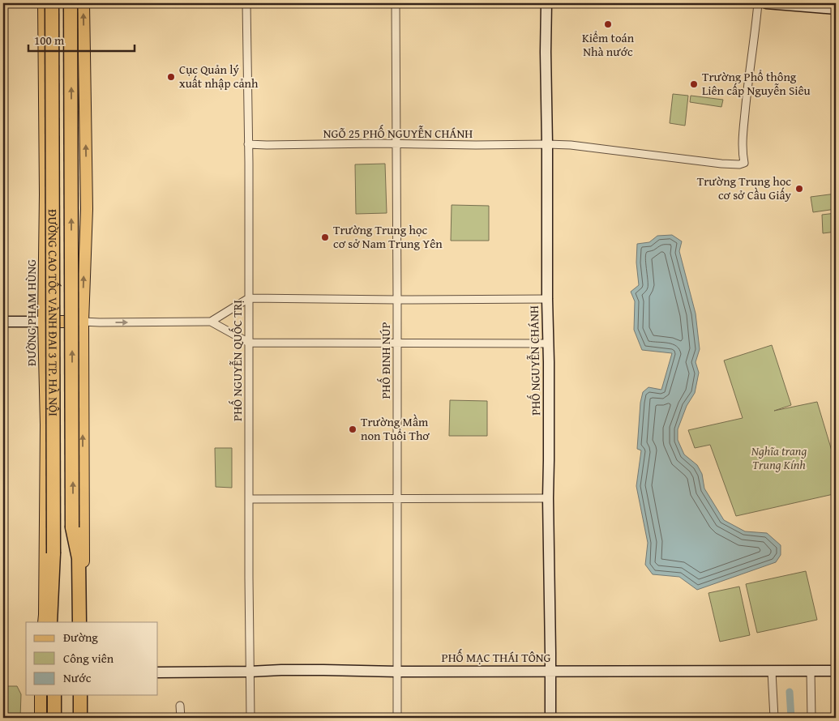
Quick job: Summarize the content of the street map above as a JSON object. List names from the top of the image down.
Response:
{
  "streets": {
    "highway": ["ĐƯỜNG CAO TỐC VÀNH ĐAI 3 TP. HÀ NỘI"],
    "main road": ["ĐƯỜNG PHẠM HÙNG"],
    "street": [
      "NGÕ 25 PHỐ NGUYỄN CHÁNH",
      "PHỐ NGUYỄN QUỐC TRỊ",
      "PHỐ ĐINH NÚP",
      "PHỐ NGUYỄN CHÁNH",
      "PHỐ MẠC THÁI TÔNG"
    ]
  },
  "crossings": [
    ["NGÕ 25 PHỐ NGUYỄN CHÁNH", "PHỐ NGUYỄN QUỐC TRỊ"],
    ["NGÕ 25 PHỐ NGUYỄN CHÁNH", "PHỐ ĐINH NÚP"],
    ["NGÕ 25 PHỐ NGUYỄN CHÁNH", "PHỐ NGUYỄN CHÁNH"],
    ["PHỐ NGUYỄN QUỐC TRỊ", "PHỐ MẠC THÁI TÔNG"],
    ["PHỐ ĐINH NÚP", "PHỐ MẠC THÁI TÔNG"],
    ["PHỐ NGUYỄN CHÁNH", "PHỐ MẠC THÁI TÔNG"]
  ],
  "parks": ["Nghĩa trang Trung Kính"],
  "places": [
    "Kiểm toán Nhà nước",
    "Cục Quản lý xuất nhập cảnh",
    "Trường Phổ thông Liên cấp Nguyễn Siêu",
    "Trường Trung học cơ sở Cầu Giấy",
    "Trường Trung học cơ sở Nam Trung Yên",
    "Trường Mầm non Tuổi Thơ"
  ],
  "legend": ["Đường", "Công viên", "Nước"],
  "scale_bar": "100 m"
}
